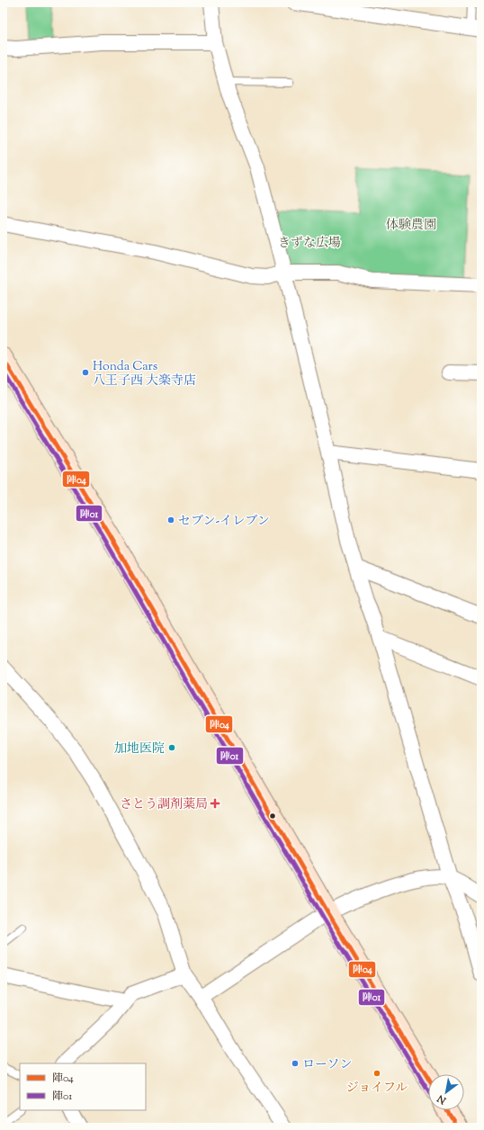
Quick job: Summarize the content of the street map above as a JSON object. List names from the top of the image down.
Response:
{
  "parks": ["体験農園", "きずな広場"],
  "places": {
    "other": [
      "Honda Cars 八王子西 大楽寺店",
      "セブン-イレブン",
      "加地医院",
      "ローソン",
      "ジョイフル"
    ],
    "health": ["さとう調剤薬局"]
  },
  "lines": ["transit line 陣04", "transit line 陣01"],
  "legend": ["陣04", "陣01"],
  "north": "bottom left"
}
